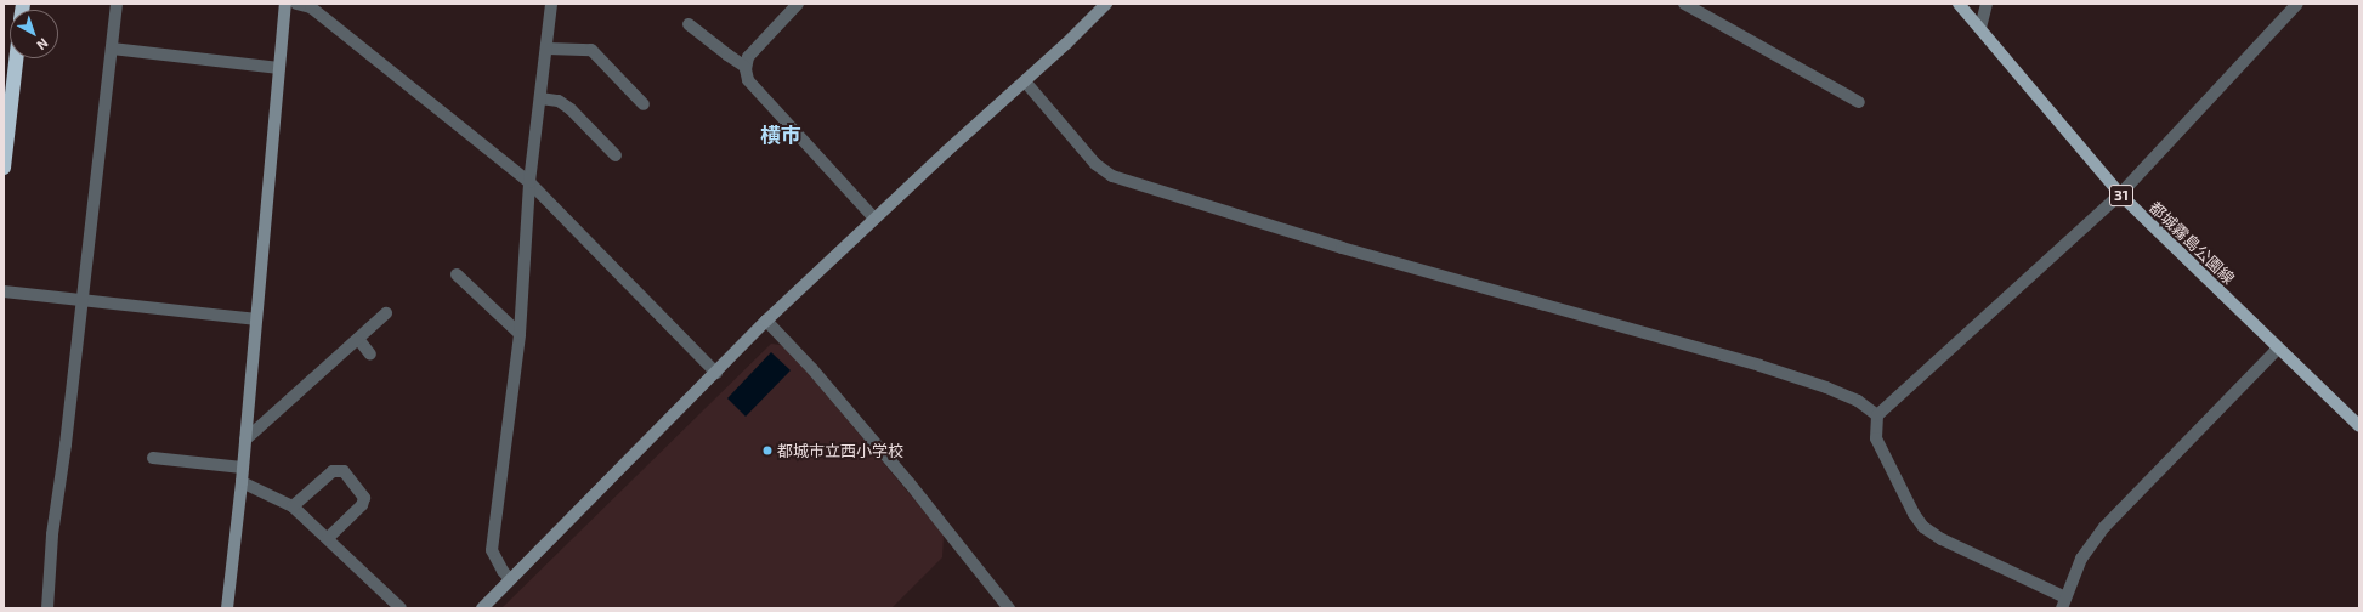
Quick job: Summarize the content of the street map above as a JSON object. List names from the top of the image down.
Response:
{
  "streets": {
    "main road": ["31", "都城霧島公園線"]
  },
  "districts": ["横市"],
  "places": ["都城市立西小学校"],
  "north": "bottom right"
}
